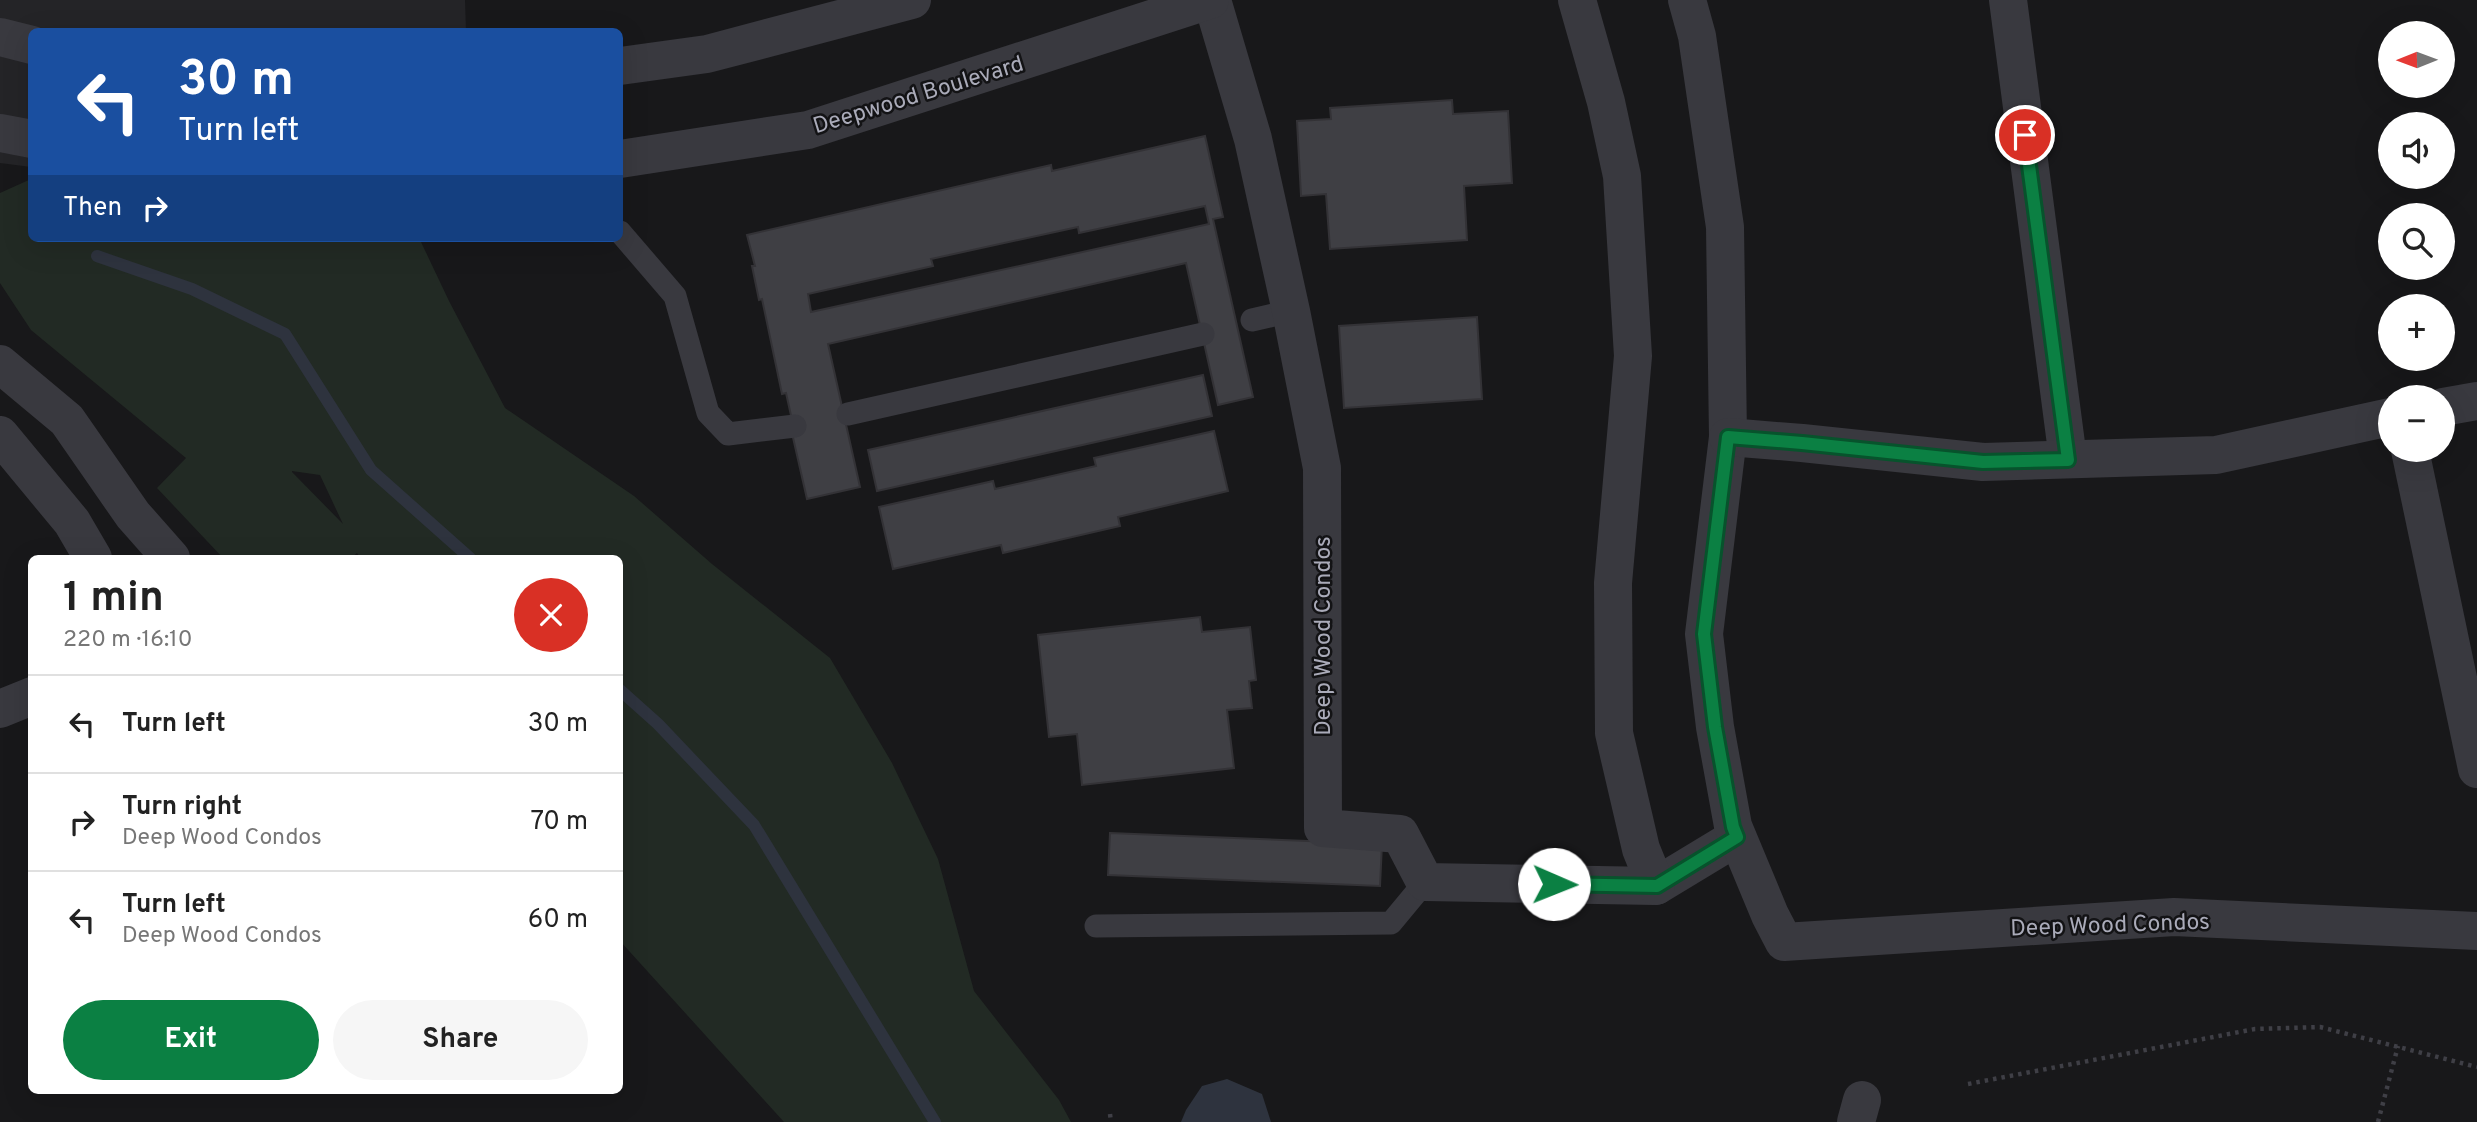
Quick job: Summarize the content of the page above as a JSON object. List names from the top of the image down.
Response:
{
  "streets": {
    "street": ["Deepwood Boulevard", "Deep Wood Condos"]
  },
  "crossings": [
    ["Deepwood Boulevard", "Deep Wood Condos"]
  ],
  "north": "left",
  "page": {
    "map_buttons": ["+", "−"],
    "turn": ["30 m", "Turn left"],
    "then": "Then",
    "heading": ["1 min", "220 m · 16:10"],
    "list": [
      {
        "name": "Turn left",
        "value": "30 m"
      },
      {
        "name": "Turn right",
        "note": "Deep Wood Condos",
        "value": "70 m"
      },
      {
        "name": "Turn left",
        "note": "Deep Wood Condos",
        "value": "60 m"
      }
    ],
    "buttons": ["Exit", "Share"]
  }
}
